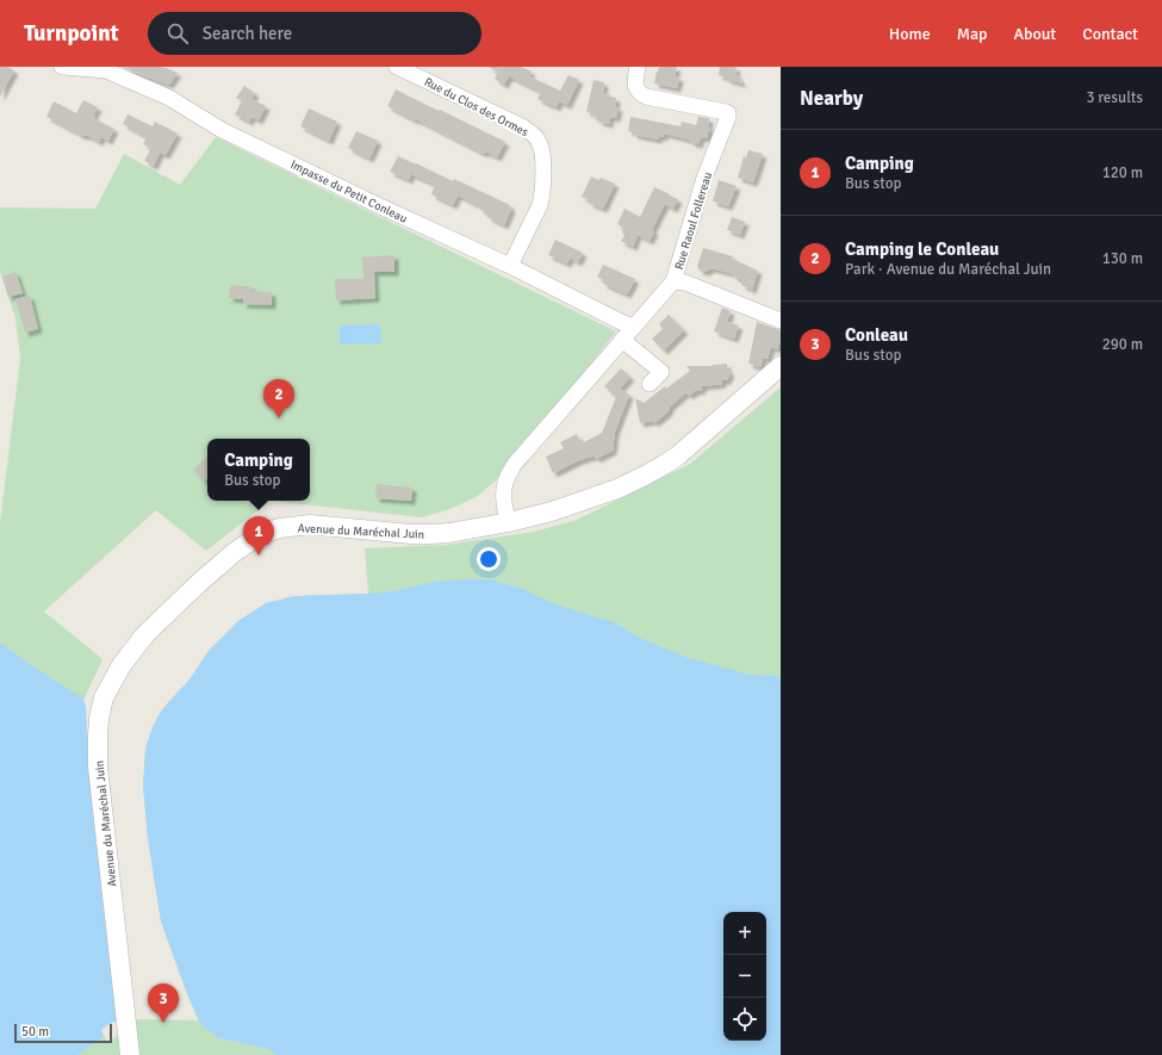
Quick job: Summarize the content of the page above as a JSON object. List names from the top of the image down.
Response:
{
  "streets": {
    "street": [
      "Rue du Clos des Ormes",
      "Impasse du Petit Conleau",
      "Rue Raoul Follereau",
      "Avenue du Maréchal Juin"
    ]
  },
  "crossings": [
    ["Rue du Clos des Ormes", "Impasse du Petit Conleau"],
    ["Impasse du Petit Conleau", "Rue Raoul Follereau"],
    ["Rue Raoul Follereau", "Avenue du Maréchal Juin"]
  ],
  "scale_bar": "50 m",
  "page": {
    "header": "Turnpoint",
    "search": "Search here",
    "nav": [
      "Home",
      "Map",
      "About",
      "Contact"
    ],
    "heading": ["Nearby", "3 results"],
    "list": [
      {
        "mark": "1",
        "name": "Camping",
        "note": "Bus stop",
        "value": "120 m"
      },
      {
        "mark": "2",
        "name": "Camping le Conleau",
        "note": "Park · Avenue du Maréchal Juin",
        "value": "130 m"
      },
      {
        "mark": "3",
        "name": "Conleau",
        "note": "Bus stop",
        "value": "290 m"
      }
    ],
    "pins": ["2", "1", "3"],
    "popup": ["Camping", "Bus stop"],
    "map_buttons": ["+", "−"],
    "scale": "50 m"
  }
}
